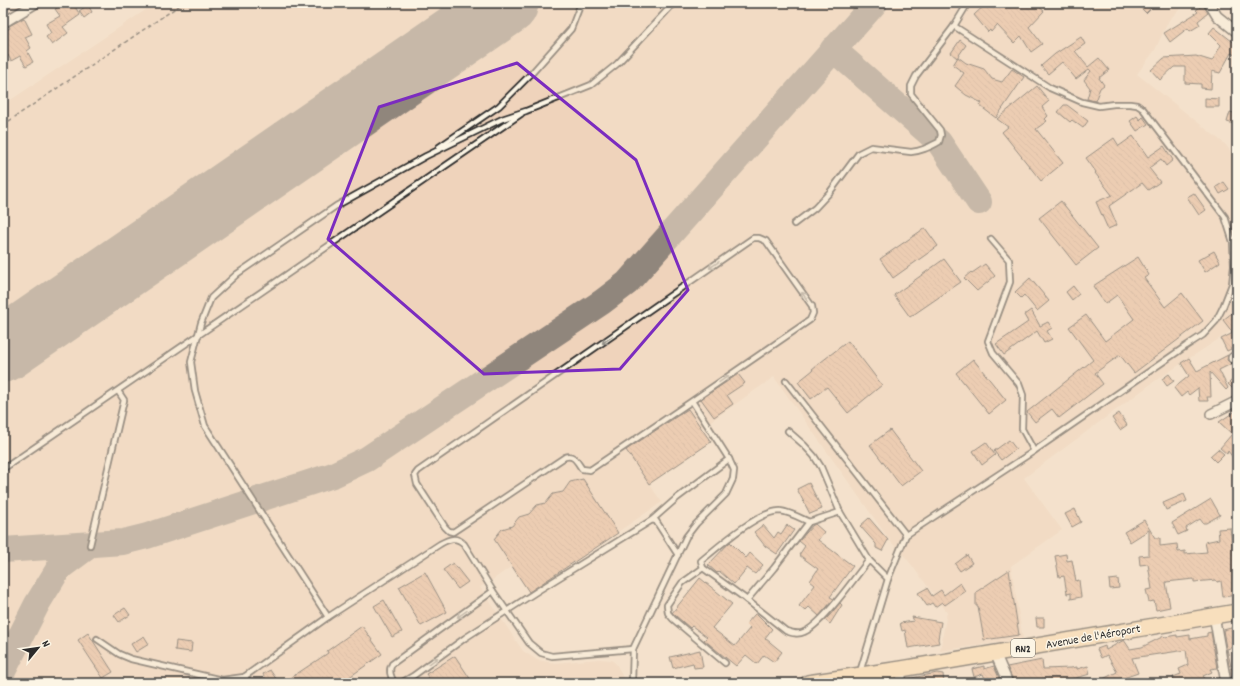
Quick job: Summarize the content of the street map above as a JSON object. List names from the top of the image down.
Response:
{
  "streets": {
    "highway": ["Avenue de l'Aéroport", "RN2"]
  },
  "north": "top right"
}
